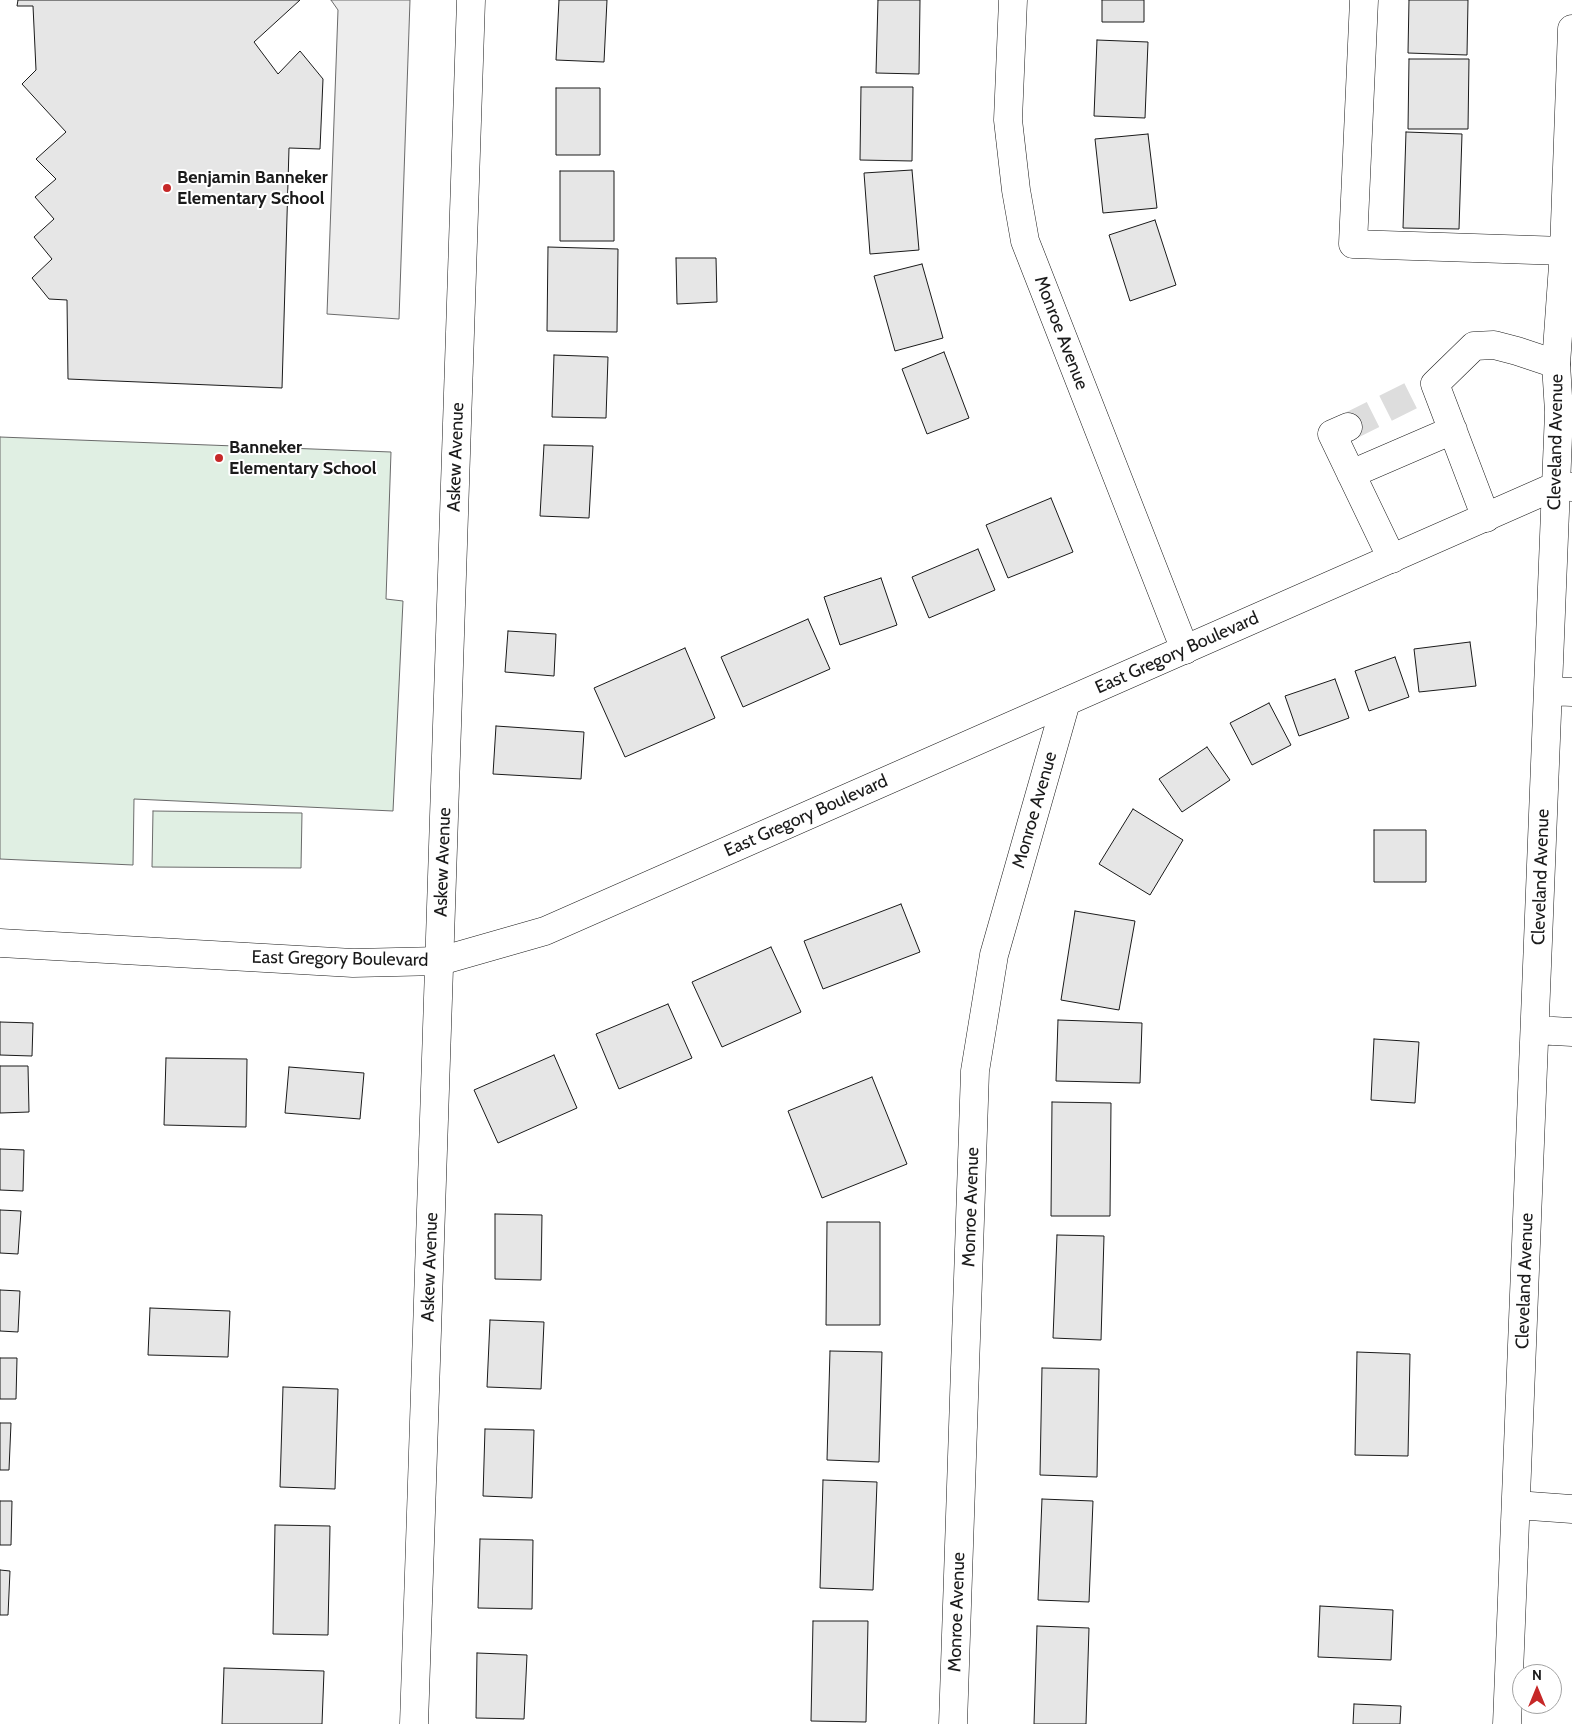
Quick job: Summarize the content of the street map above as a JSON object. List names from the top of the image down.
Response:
{
  "streets": {
    "street": [
      "Monroe Avenue",
      "Cleveland Avenue",
      "Askew Avenue",
      "East Gregory Boulevard"
    ]
  },
  "crossings": [
    ["Monroe Avenue", "East Gregory Boulevard"],
    ["Cleveland Avenue", "East Gregory Boulevard"],
    ["Askew Avenue", "East Gregory Boulevard"]
  ],
  "places": ["Benjamin Banneker Elementary School", "Banneker Elementary School"],
  "north": "top"
}
